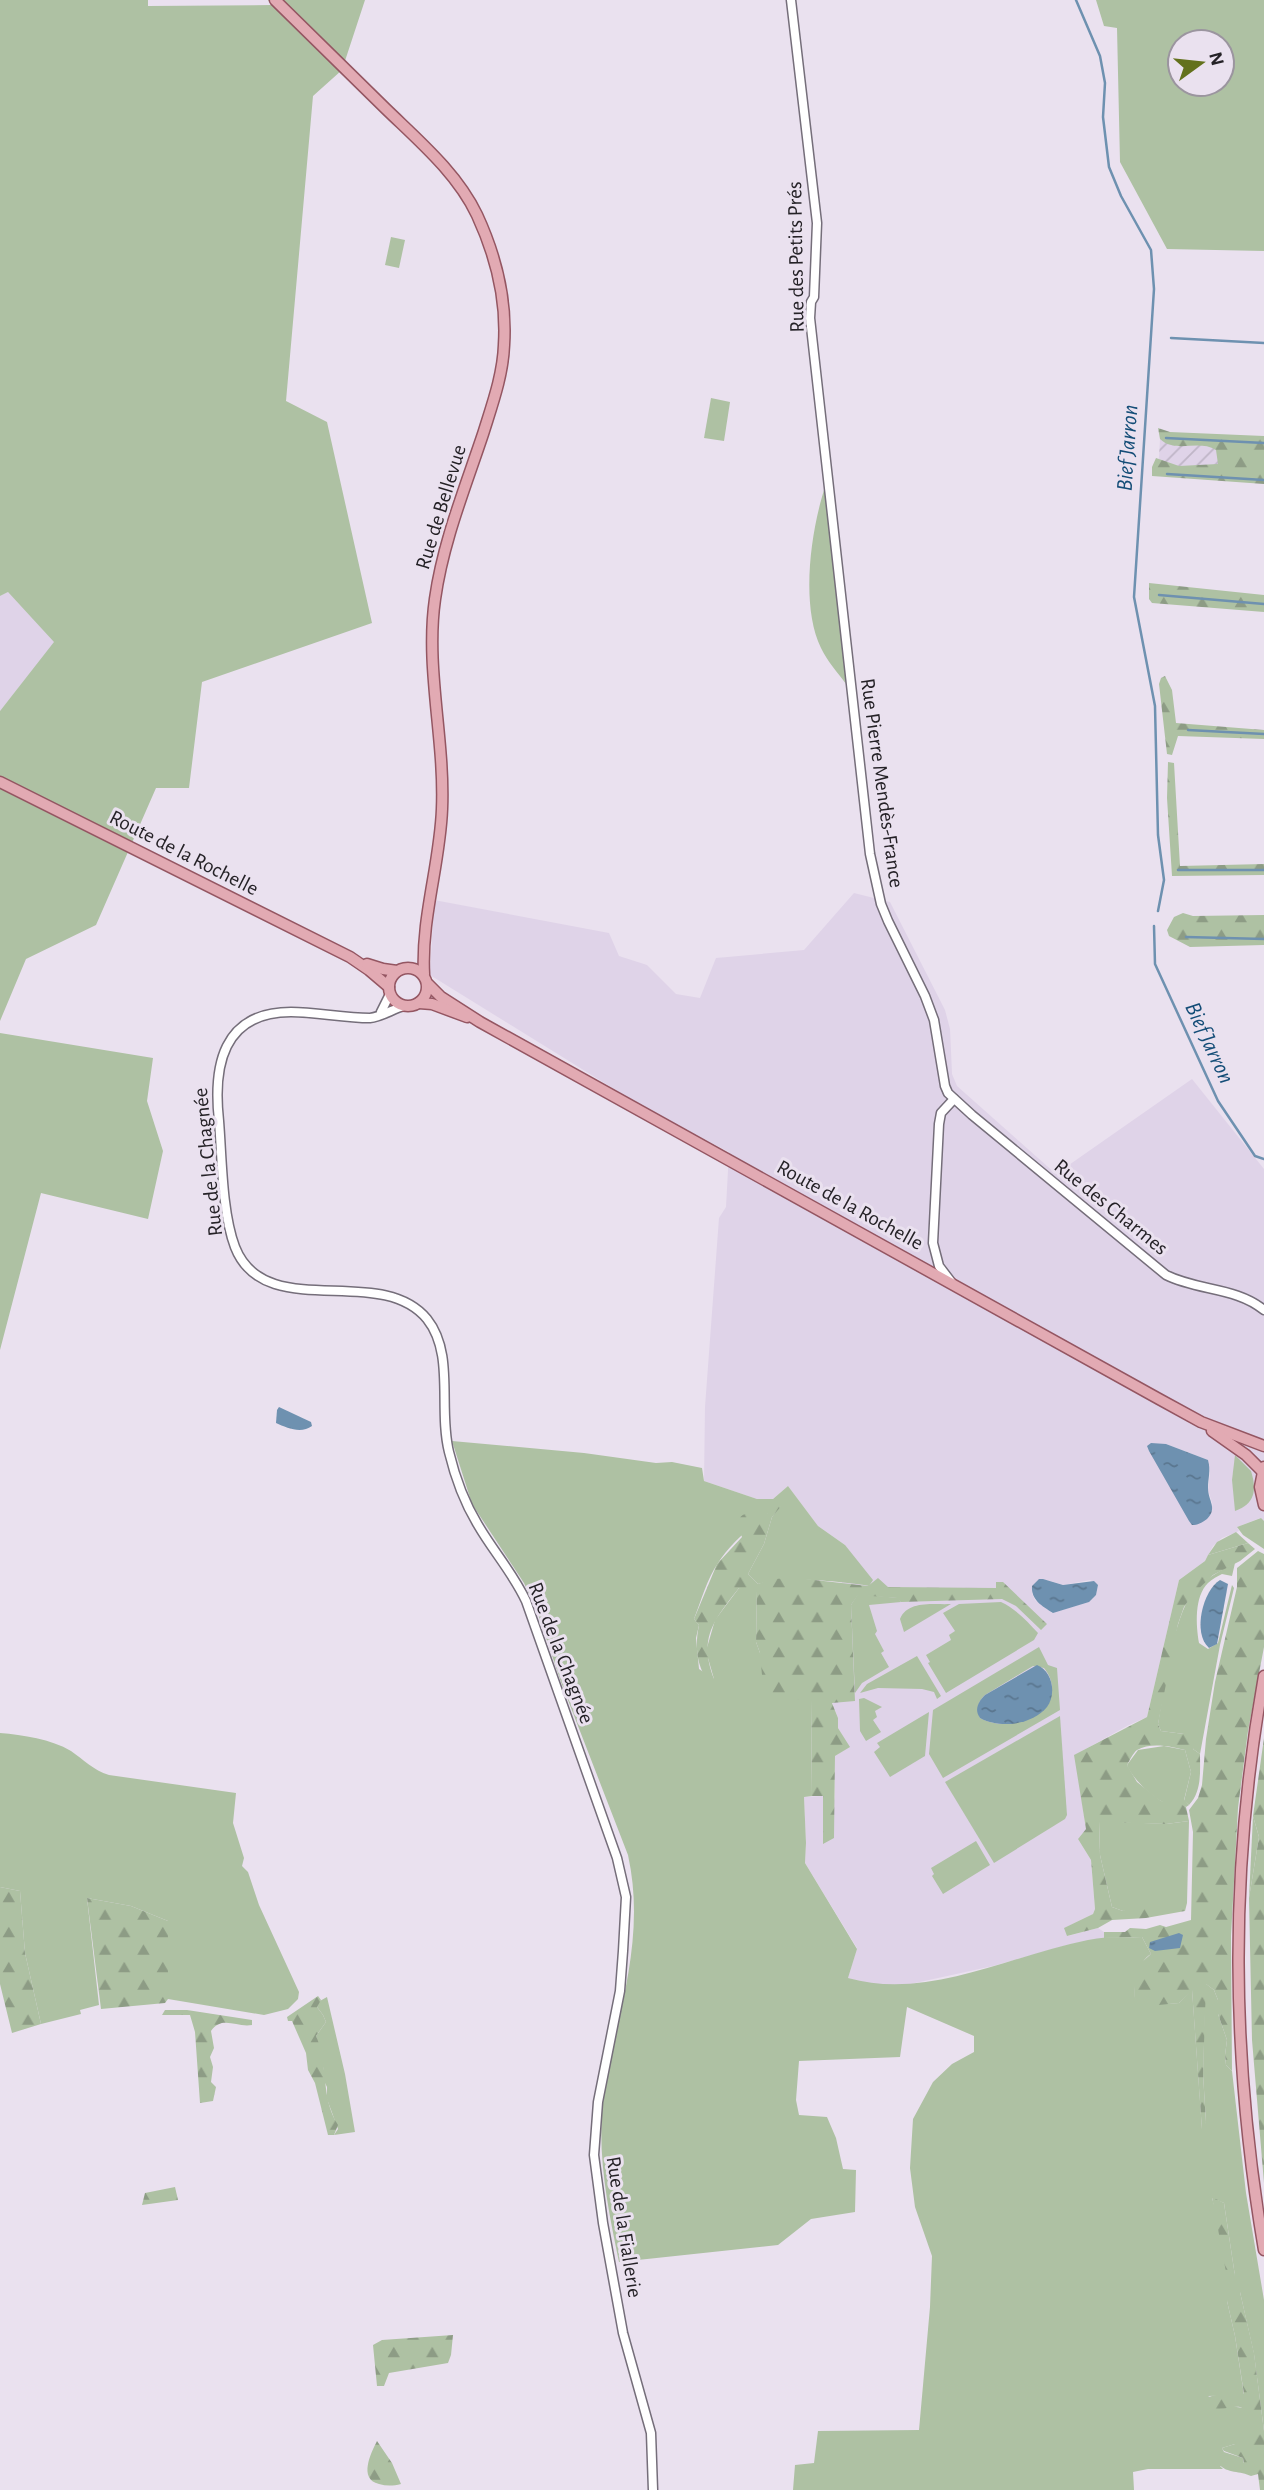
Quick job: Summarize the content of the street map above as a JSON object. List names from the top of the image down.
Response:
{
  "streets": {
    "main road": ["Rue de Bellevue", "Route de la Rochelle"],
    "street": [
      "Rue des Petits Prés",
      "Rue Pierre Mendès-France",
      "Rue de la Chagnée",
      "Rue des Charmes",
      "Rue de la Fiallerie"
    ]
  },
  "crossings": [
    ["Rue des Petits Prés", "Rue Pierre Mendès-France"],
    ["Rue de Bellevue", "Route de la Rochelle"],
    ["Rue de Bellevue", "Rue de la Chagnée"],
    ["Rue Pierre Mendès-France", "Rue des Charmes"],
    ["Route de la Rochelle", "Rue de la Chagnée"],
    ["Rue de la Chagnée", "Rue de la Fiallerie"]
  ],
  "water": ["Bief Jarron"],
  "north": "right"
}
